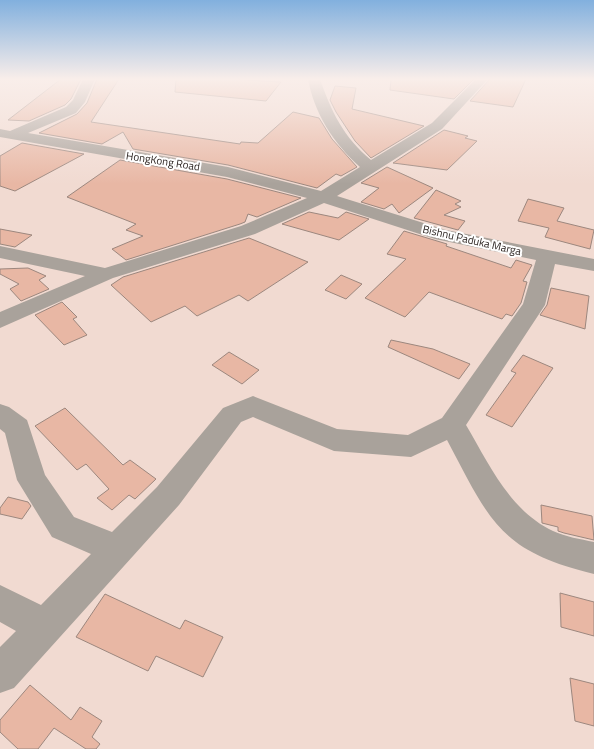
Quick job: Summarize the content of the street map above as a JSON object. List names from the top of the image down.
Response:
{
  "streets": {
    "street": ["HongKong Road", "Bishnu Paduka Marga"]
  },
  "crossings": [
    ["HongKong Road", "Bishnu Paduka Marga"]
  ]
}
